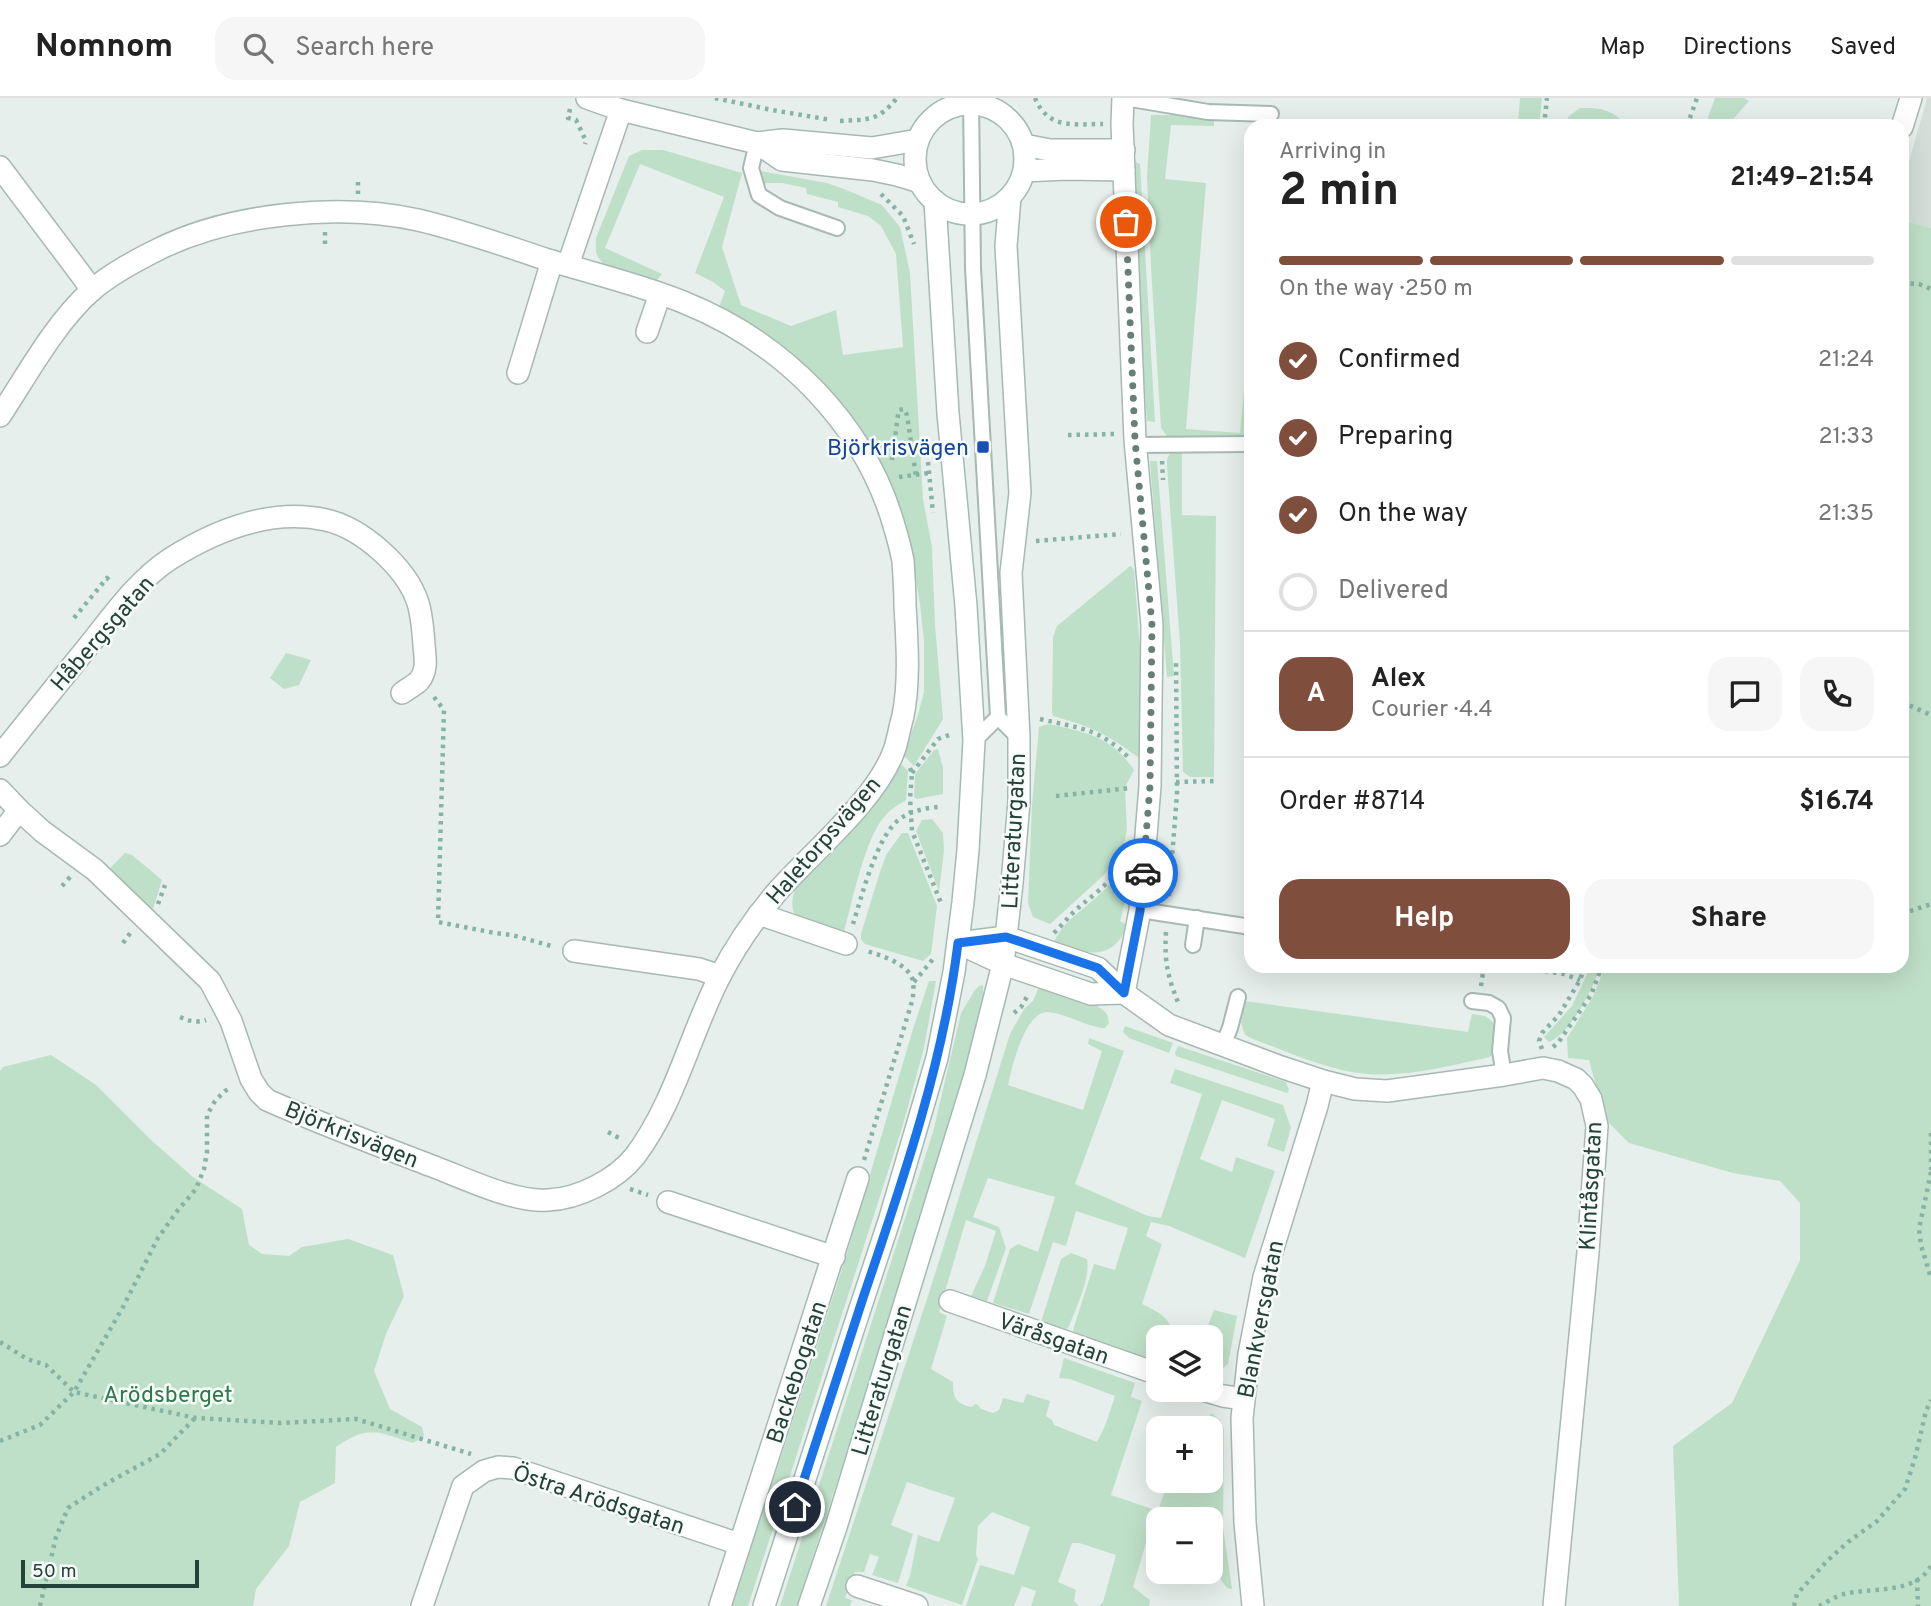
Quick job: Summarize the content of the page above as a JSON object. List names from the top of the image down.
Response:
{
  "streets": {
    "street": [
      "Håbergsgatan",
      "Litteraturgatan",
      "Haletorpsvägen",
      "Björkrisvägen",
      "Klintåsgatan",
      "Blankversgatan",
      "Väråsgatan",
      "Backebogatan",
      "Östra Arödsgatan"
    ]
  },
  "crossings": [
    ["Litteraturgatan", "Klintåsgatan"],
    ["Haletorpsvägen", "Björkrisvägen"],
    ["Klintåsgatan", "Blankversgatan"],
    ["Backebogatan", "Östra Arödsgatan"]
  ],
  "parks": ["Arödsberget"],
  "places": {
    "transit": ["Björkrisvägen"]
  },
  "scale_bar": "50 m",
  "page": {
    "header": "Nomnom",
    "search": "Search here",
    "nav": ["Map", "Directions", "Saved"],
    "heading": ["2 min", "Arriving in", "21:49–21:54"],
    "panel": [
      "Alex",
      "Courier · 4.4",
      "Order #8714",
      "$16.74"
    ],
    "bar": "On the way · 250 m",
    "list": [
      ["Confirmed", "21:24"],
      ["Preparing", "21:33"],
      ["On the way", "21:35"],
      "Delivered"
    ],
    "round": "A",
    "buttons": ["Help", "Share"],
    "map_buttons": ["+", "−"],
    "scale": "50 m"
  }
}
